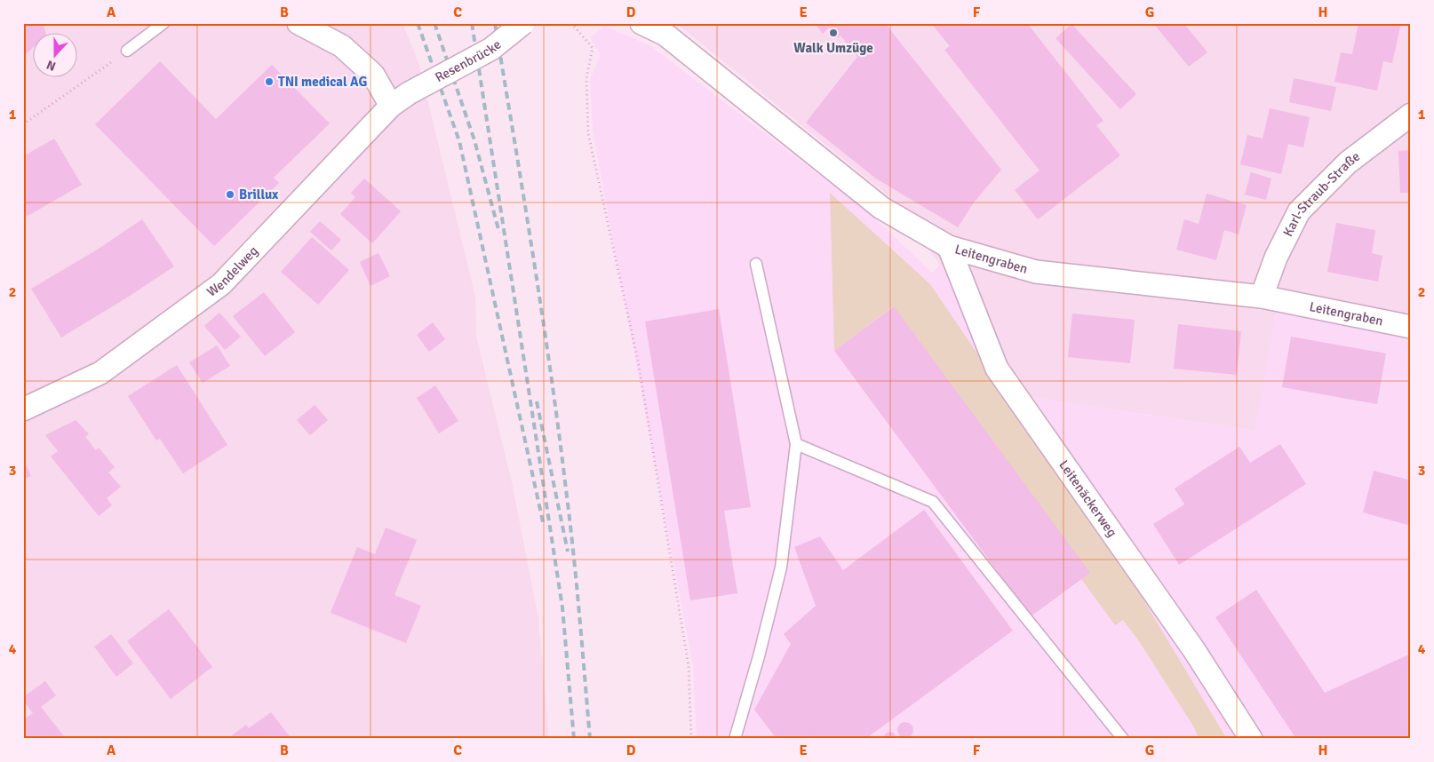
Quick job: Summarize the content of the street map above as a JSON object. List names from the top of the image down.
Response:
{
  "streets": {
    "street": [
      "Resenbrücke",
      "Karl-Straub-Straße",
      "Leitengraben",
      "Wendelweg",
      "Leitenäckerweg"
    ]
  },
  "crossings": [
    ["Resenbrücke", "Wendelweg"],
    ["Karl-Straub-Straße", "Leitengraben"],
    ["Leitengraben", "Leitenäckerweg"]
  ],
  "places": ["Walk Umzüge", "TNI medical AG", "Brillux"],
  "north": "bottom",
  "grid": {
    "columns": [
      "A",
      "B",
      "C",
      "D",
      "E",
      "F",
      "G",
      "H"
    ],
    "rows": [
      "1",
      "2",
      "3",
      "4"
    ]
  }
}
